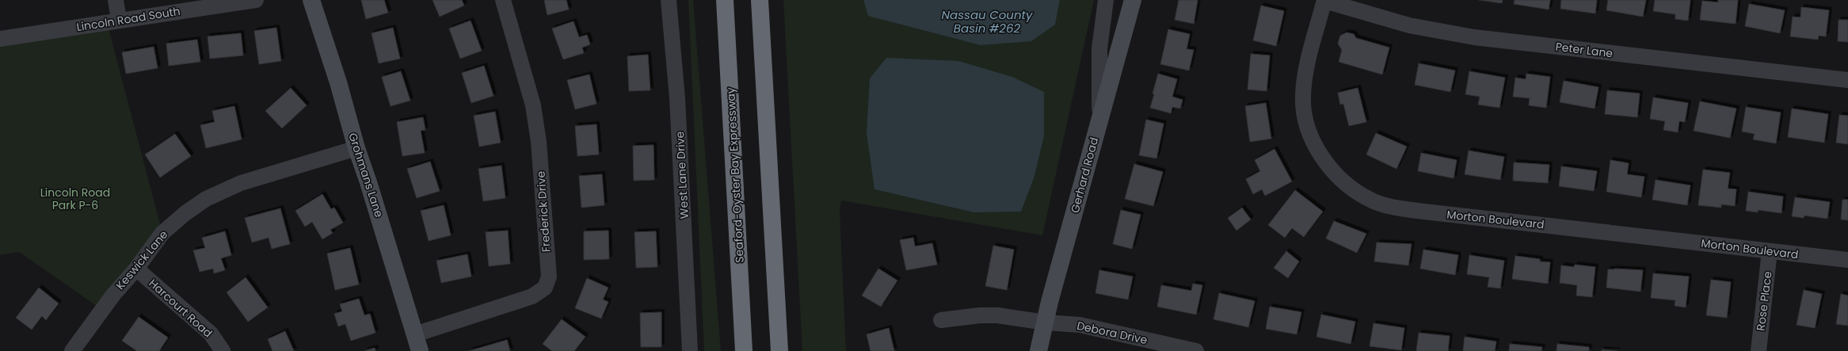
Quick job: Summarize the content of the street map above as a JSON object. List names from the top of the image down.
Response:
{
  "streets": {
    "highway": ["Seaford-Oyster Bay Expressway"],
    "street": [
      "Lincoln Road South",
      "Peter Lane",
      "Grohmans Lane",
      "West Lane Drive",
      "Gerhard Road",
      "Frederick Drive",
      "Morton Boulevard",
      "Keswick Lane",
      "Rose Place",
      "Harcourt Road",
      "Debora Drive"
    ]
  },
  "crossings": [
    ["Peter Lane", "Morton Boulevard"],
    ["Grohmans Lane", "Frederick Drive"],
    ["Grohmans Lane", "Keswick Lane"],
    ["Gerhard Road", "Debora Drive"],
    ["Morton Boulevard", "Rose Place"],
    ["Keswick Lane", "Harcourt Road"]
  ],
  "water": ["Nassau County Basin #262"],
  "parks": ["Lincoln Road Park P-6"]
}
